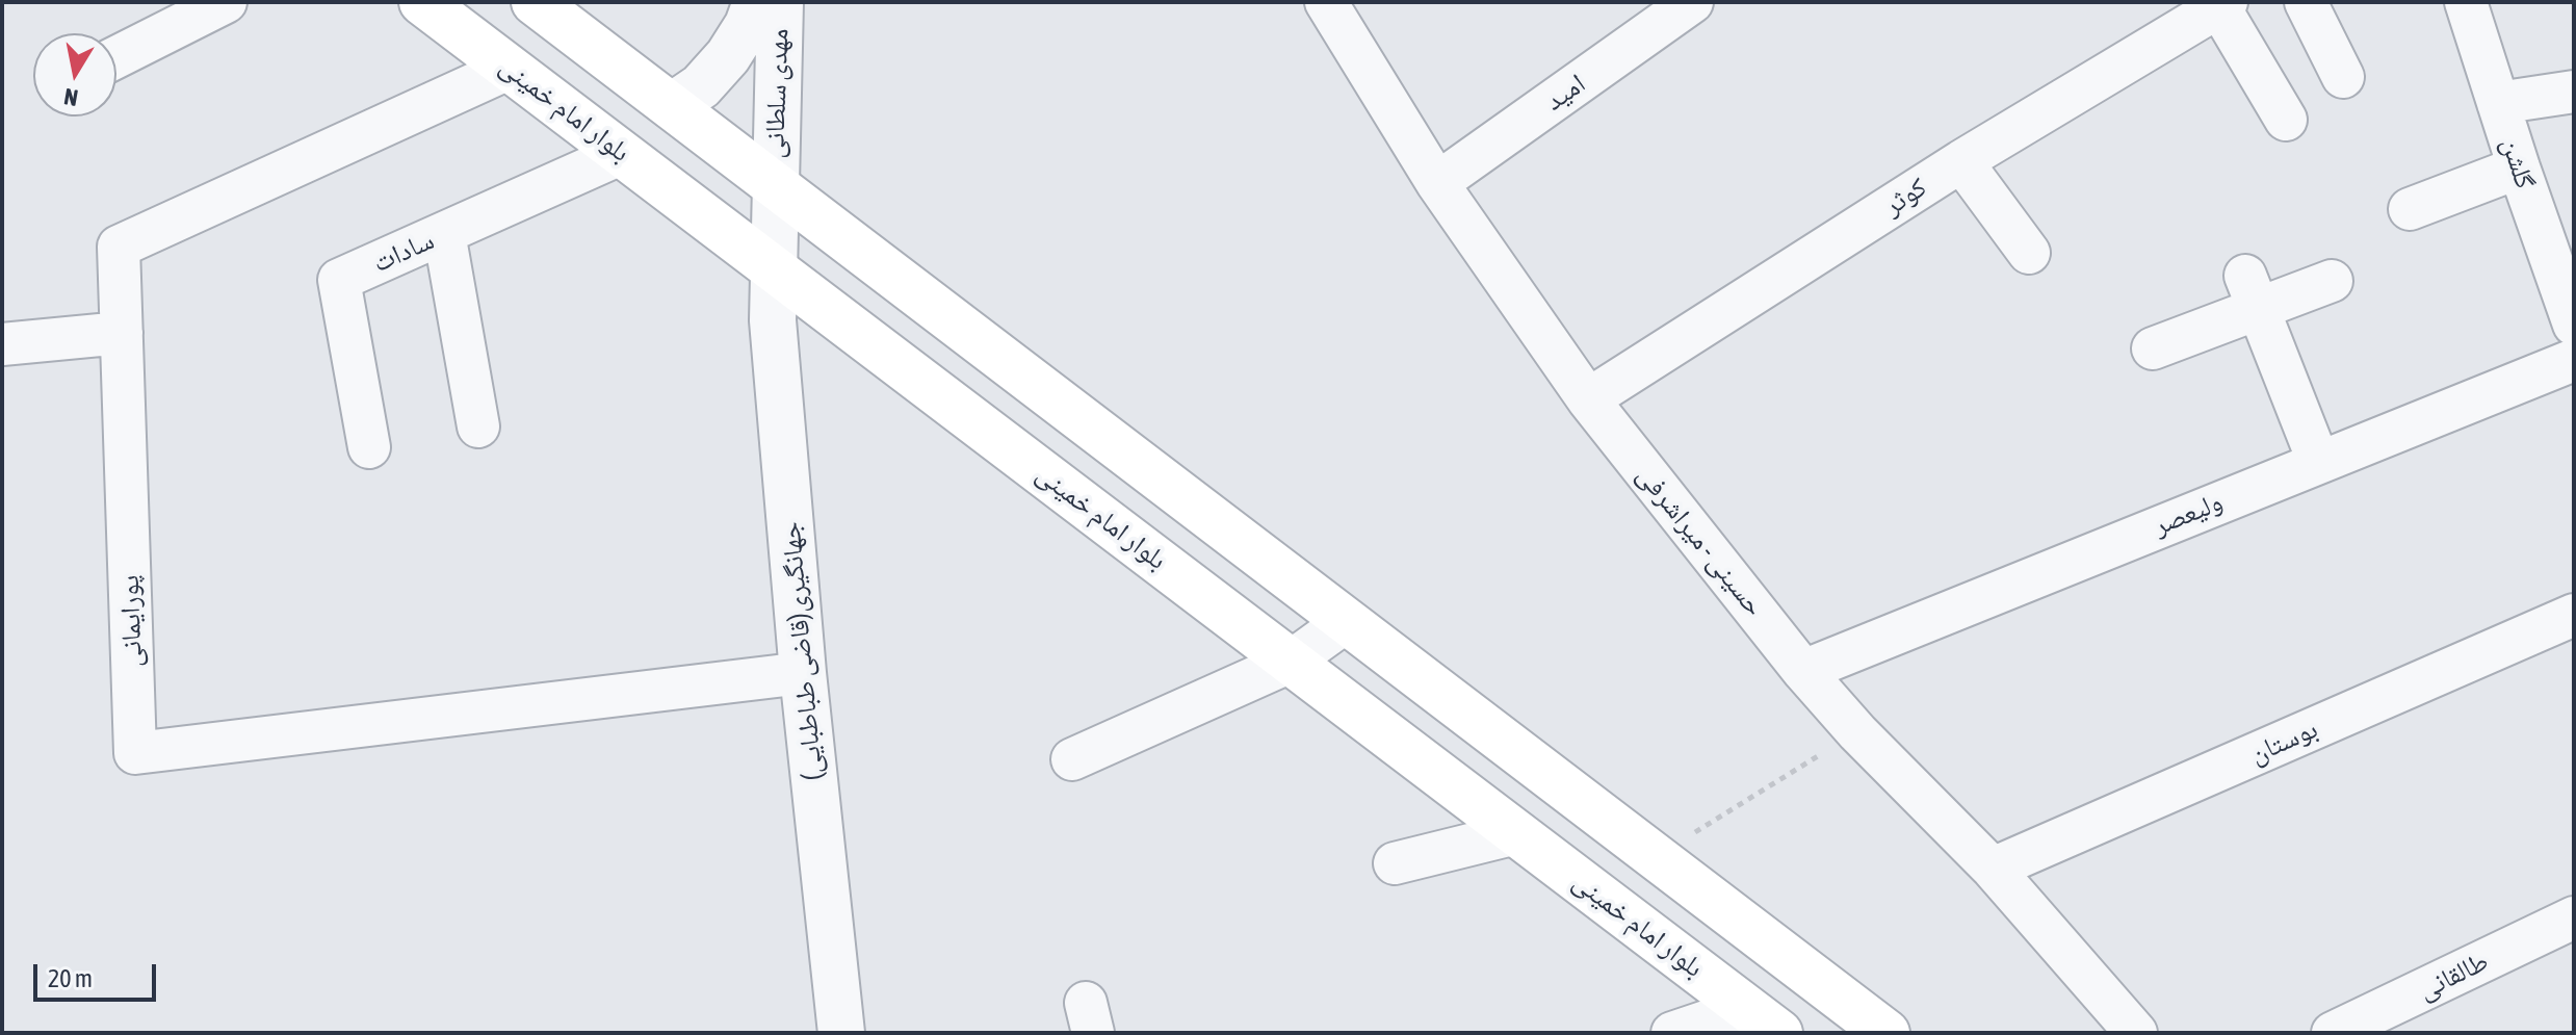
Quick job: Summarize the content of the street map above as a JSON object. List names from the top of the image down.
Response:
{
  "streets": {
    "main road": ["بلوار امام خمینی"],
    "street": [
      "امید",
      "مهدی سلطانی",
      "گلشن",
      "کوثر",
      "سادات",
      "ولیعصر",
      "حسینی - میراشرفی",
      "پورایمانی",
      "جهانگیری(قاضی طباطبایی)",
      "بوستان",
      "طالقانی"
    ]
  },
  "crossings": [
    ["امید", "حسینی - میراشرفی"],
    ["مهدی سلطانی", "بلوار امام خمینی"],
    ["مهدی سلطانی", "جهانگیری(قاضی طباطبایی)"],
    ["بلوار امام خمینی", "سادات"],
    ["بلوار امام خمینی", "پورایمانی"],
    ["بلوار امام خمینی", "جهانگیری(قاضی طباطبایی)"],
    ["کوثر", "حسینی - میراشرفی"],
    ["ولیعصر", "حسینی - میراشرفی"],
    ["حسینی - میراشرفی", "بوستان"],
    ["پورایمانی", "جهانگیری(قاضی طباطبایی)"]
  ],
  "scale_bar": "20 m",
  "north": "bottom"
}
